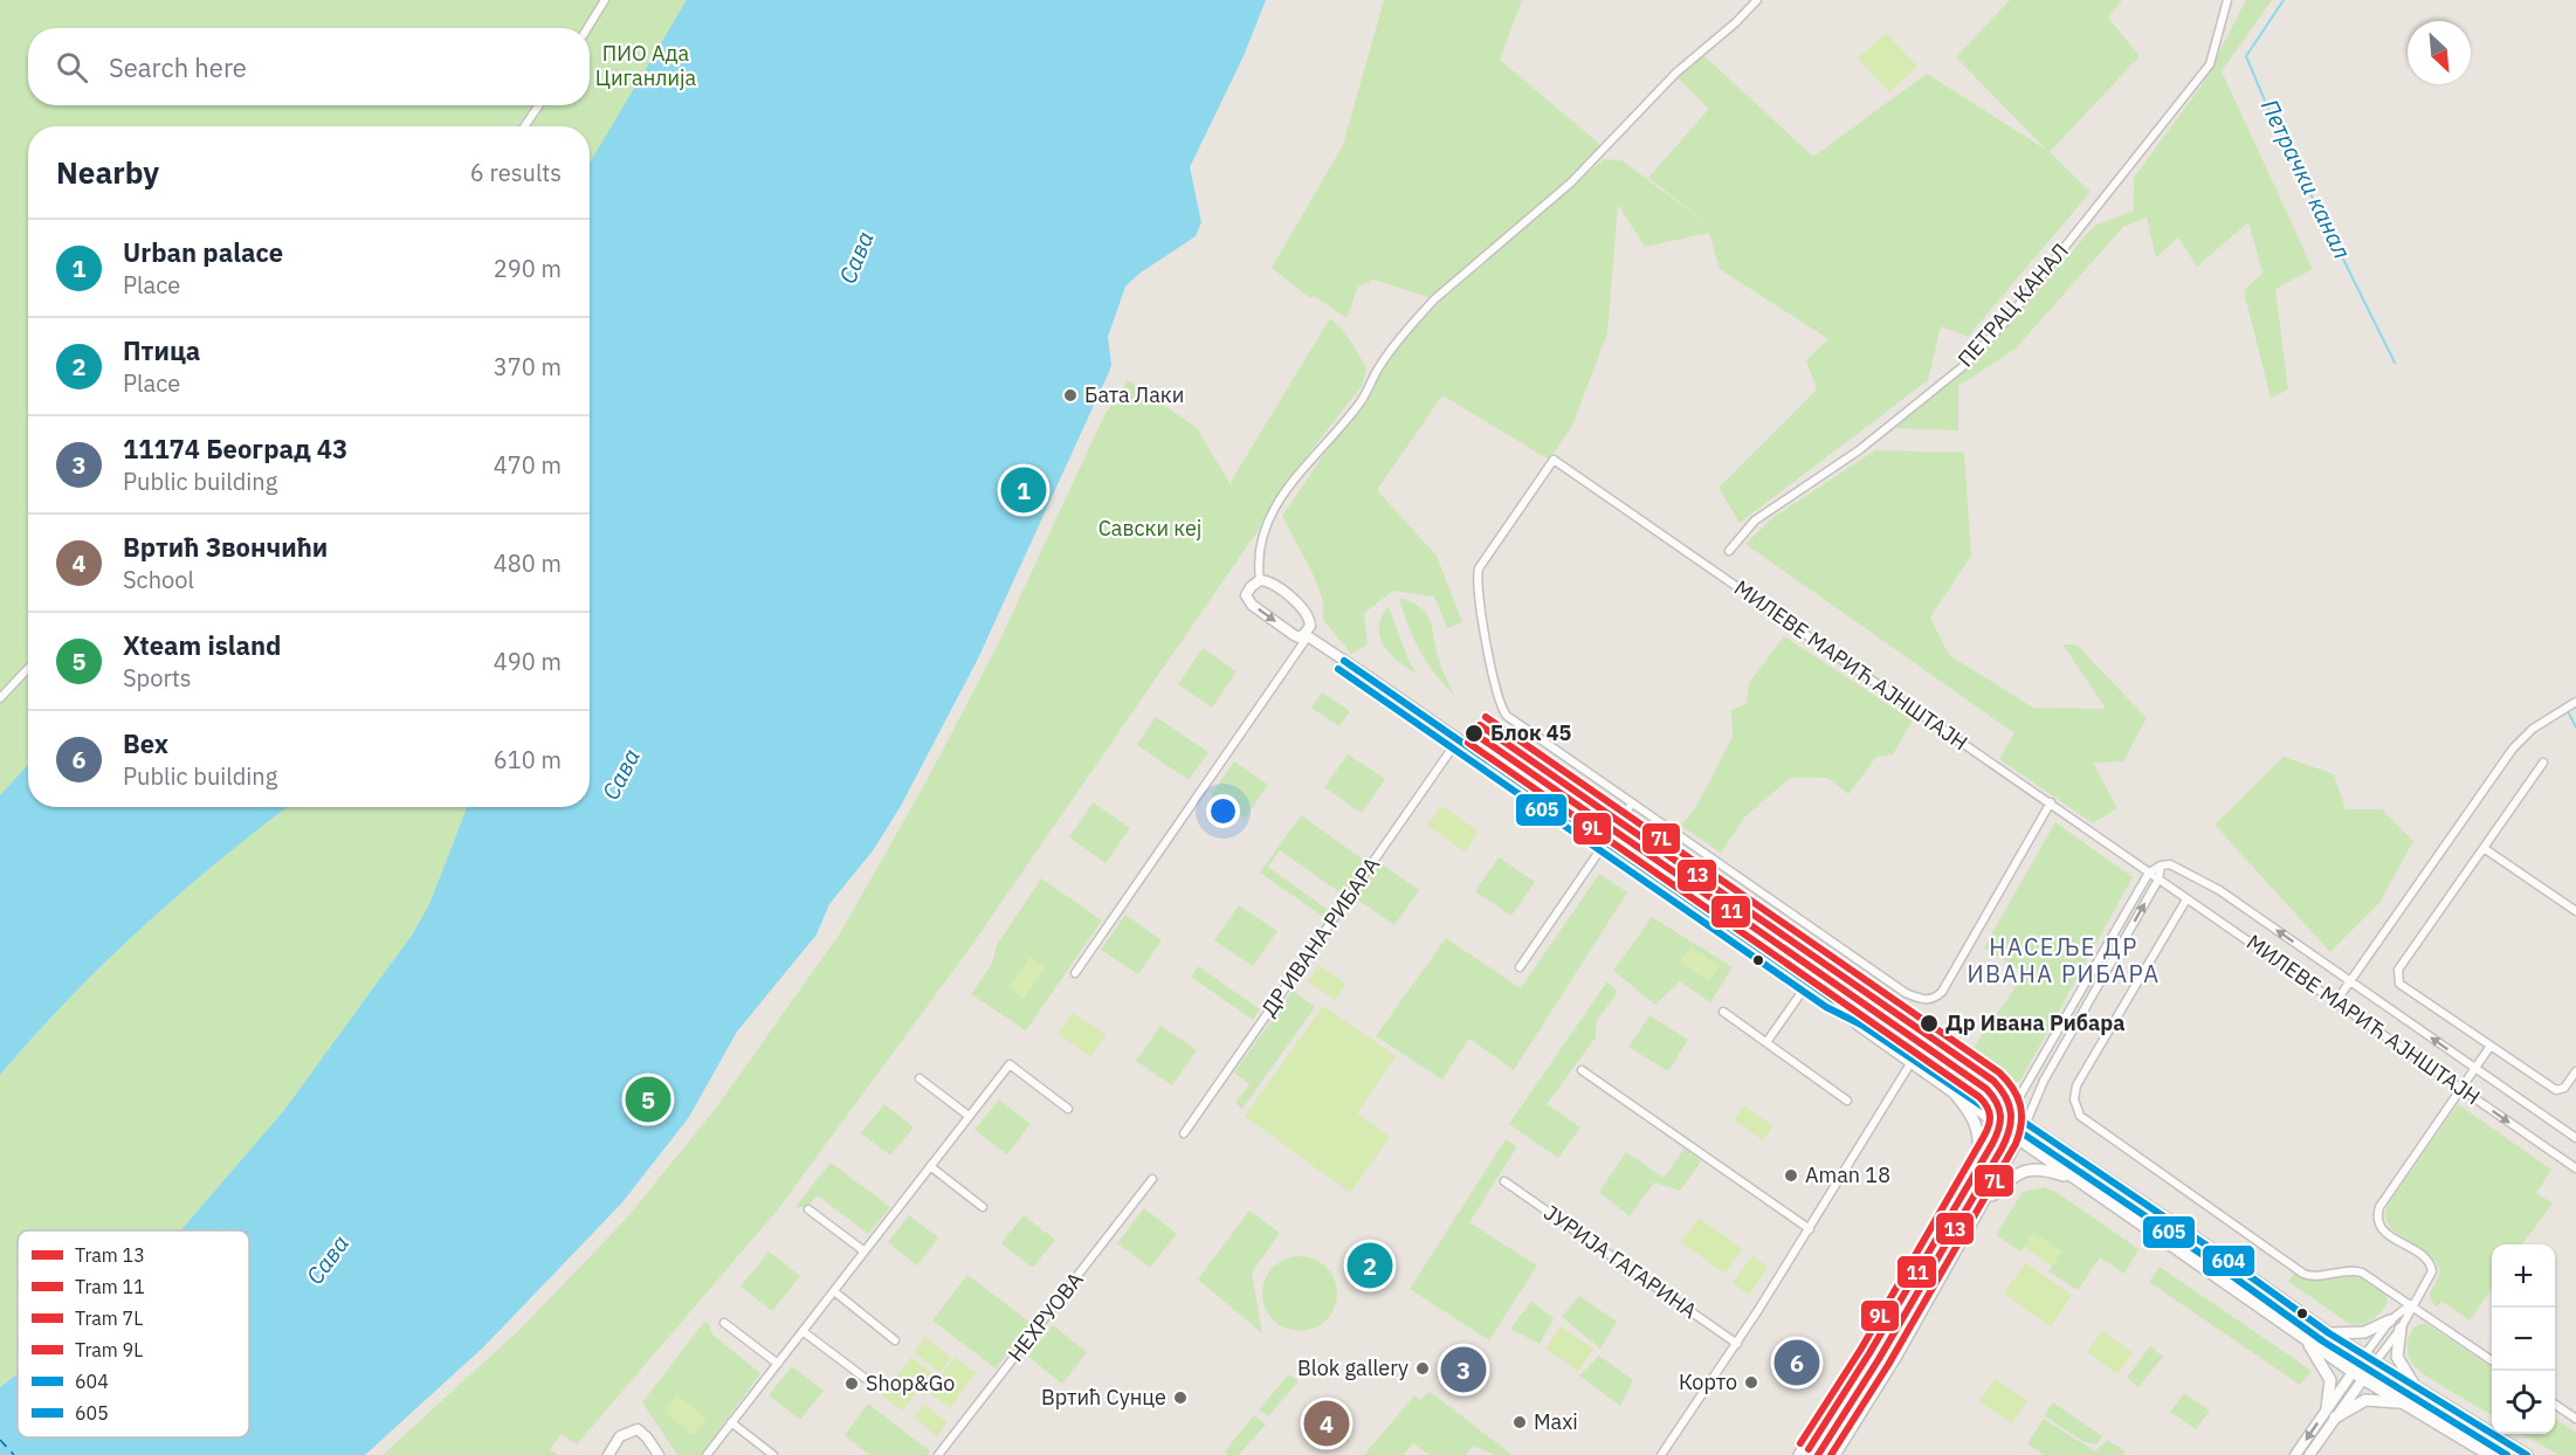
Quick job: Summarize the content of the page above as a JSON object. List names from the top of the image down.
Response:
{
  "streets": {
    "street": [
      "ПЕТРАЦ КАНАЛ",
      "МИЛЕВЕ МАРИЋ АЈНШТАЈН",
      "ДР ИВАНА РИБАРА",
      "ЈУРИЈА ГАГАРИНА",
      "НЕХРУОВА"
    ]
  },
  "districts": ["НАСЕЉЕ ДР ИВАНА РИБАРА"],
  "water": ["Петрачки канал", "Сава"],
  "parks": ["ПИО Ада Циганлија", "Савски кеј"],
  "places": [
    "Бата Лаки",
    "Блок 45",
    "Др Ивана Рибара",
    "Aman 18",
    "Blok gallery",
    "Корто",
    "Shop&Go",
    "Вртић Сунце",
    "Maxi"
  ],
  "lines": [
    "transit line 604",
    "transit line 605",
    "tram line 7L",
    "tram line 13",
    "tram line 11",
    "tram line 9L"
  ],
  "legend": [
    "Tram 13",
    "Tram 11",
    "Tram 7L",
    "Tram 9L",
    "604",
    "605"
  ],
  "north": "bottom right",
  "page": {
    "search": "Search here",
    "heading": ["Nearby", "6 results"],
    "list": [
      {
        "mark": "1",
        "name": "Urban palace",
        "note": "Place",
        "value": "290 m"
      },
      {
        "mark": "2",
        "name": "Птица",
        "note": "Place",
        "value": "370 m"
      },
      {
        "mark": "3",
        "name": "11174 Београд 43",
        "note": "Public building",
        "value": "470 m"
      },
      {
        "mark": "4",
        "name": "Вртић Звончићи",
        "note": "School",
        "value": "480 m"
      },
      {
        "mark": "5",
        "name": "Xteam island",
        "note": "Sports",
        "value": "490 m"
      },
      {
        "mark": "6",
        "name": "Bex",
        "note": "Public building",
        "value": "610 m"
      }
    ],
    "pins": [
      "1",
      "5",
      "2",
      "6",
      "3",
      "4"
    ],
    "map_buttons": ["+", "−"]
  }
}
